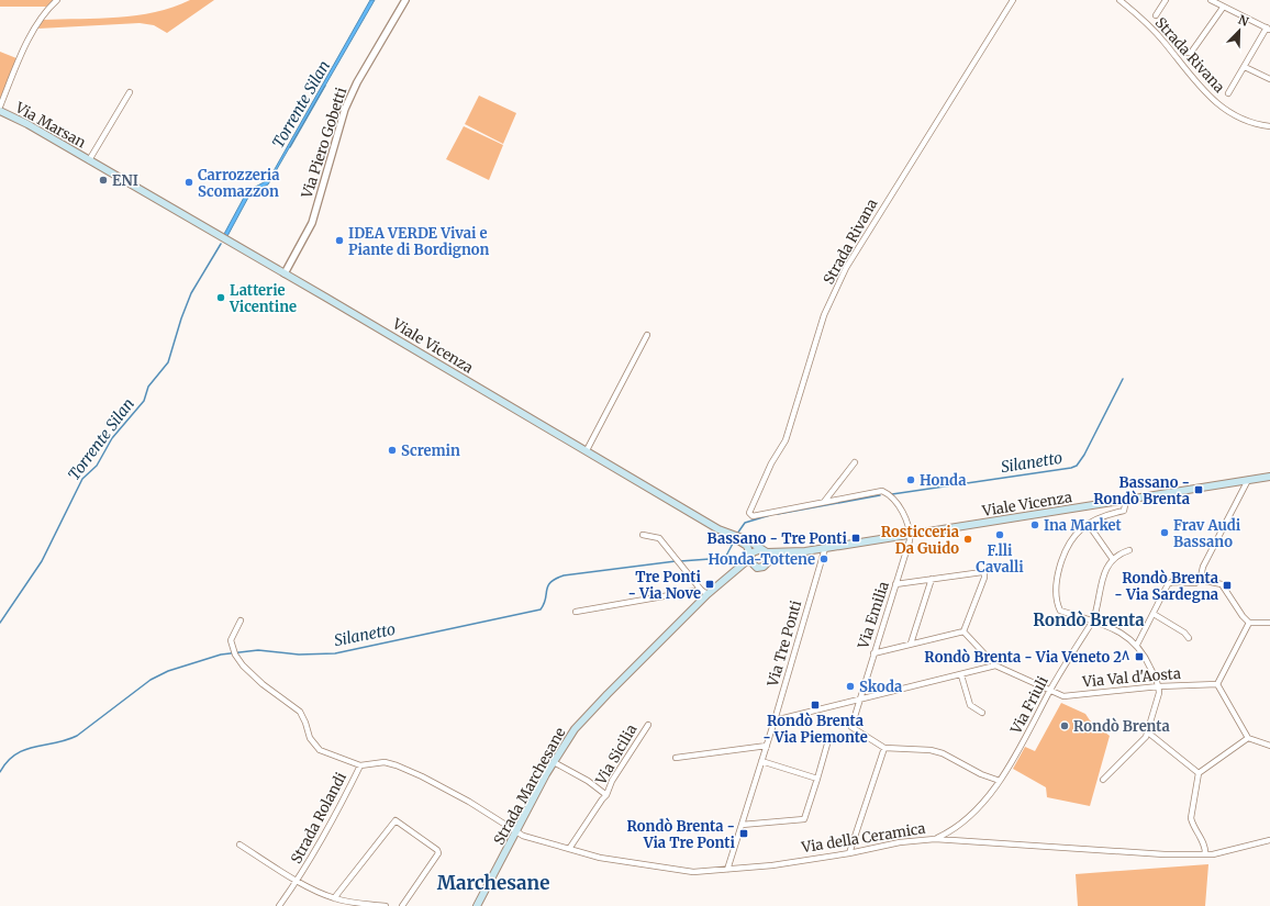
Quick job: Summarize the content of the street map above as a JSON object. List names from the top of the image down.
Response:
{
  "streets": {
    "main road": ["Via Marsan", "Viale Vicenza", "Strada Marchesane"],
    "street": [
      "Strada Rivana",
      "Via Piero Gobetti",
      "Via Emilia",
      "Via Tre Ponti",
      "Via Val d'Aosta",
      "Via Friuli",
      "Via Sicilia",
      "Strada Rolandi",
      "Via della Ceramica"
    ]
  },
  "crossings": [
    ["Via Marsan", "Viale Vicenza"],
    ["Via Piero Gobetti", "Viale Vicenza"],
    ["Viale Vicenza", "Via Emilia"],
    ["Viale Vicenza", "Via Tre Ponti"],
    ["Viale Vicenza", "Strada Marchesane"],
    ["Via Tre Ponti", "Via della Ceramica"],
    ["Via Val d'Aosta", "Via Friuli"],
    ["Via Friuli", "Via della Ceramica"],
    ["Via Sicilia", "Strada Marchesane"],
    ["Via Sicilia", "Via della Ceramica"],
    ["Strada Marchesane", "Via della Ceramica"],
    ["Strada Rolandi", "Via della Ceramica"]
  ],
  "districts": ["Rondò Brenta", "Marchesane"],
  "water": ["Torrente Silan", "Silanetto"],
  "places": {
    "other": [
      "ENI",
      "Carrozzeria Scomazzon",
      "IDEA VERDE Vivai e Piante di Bordignon",
      "Latterie Vicentine",
      "Scremin",
      "Honda",
      "Ina Market",
      "Frav Audi Bassano",
      "F.lli Cavalli",
      "Rosticceria Da Guido",
      "Honda-Tottene",
      "Skoda",
      "Rondò Brenta"
    ],
    "transit": [
      "Bassano - Rondò Brenta",
      "Bassano - Tre Ponti",
      "Tre Ponti - Via Nove",
      "Rondò Brenta - Via Sardegna",
      "Rondò Brenta - Via Veneto 2^",
      "Rondò Brenta - Via Piemonte",
      "Rondò Brenta - Via Tre Ponti"
    ]
  },
  "north": "top right"
}
